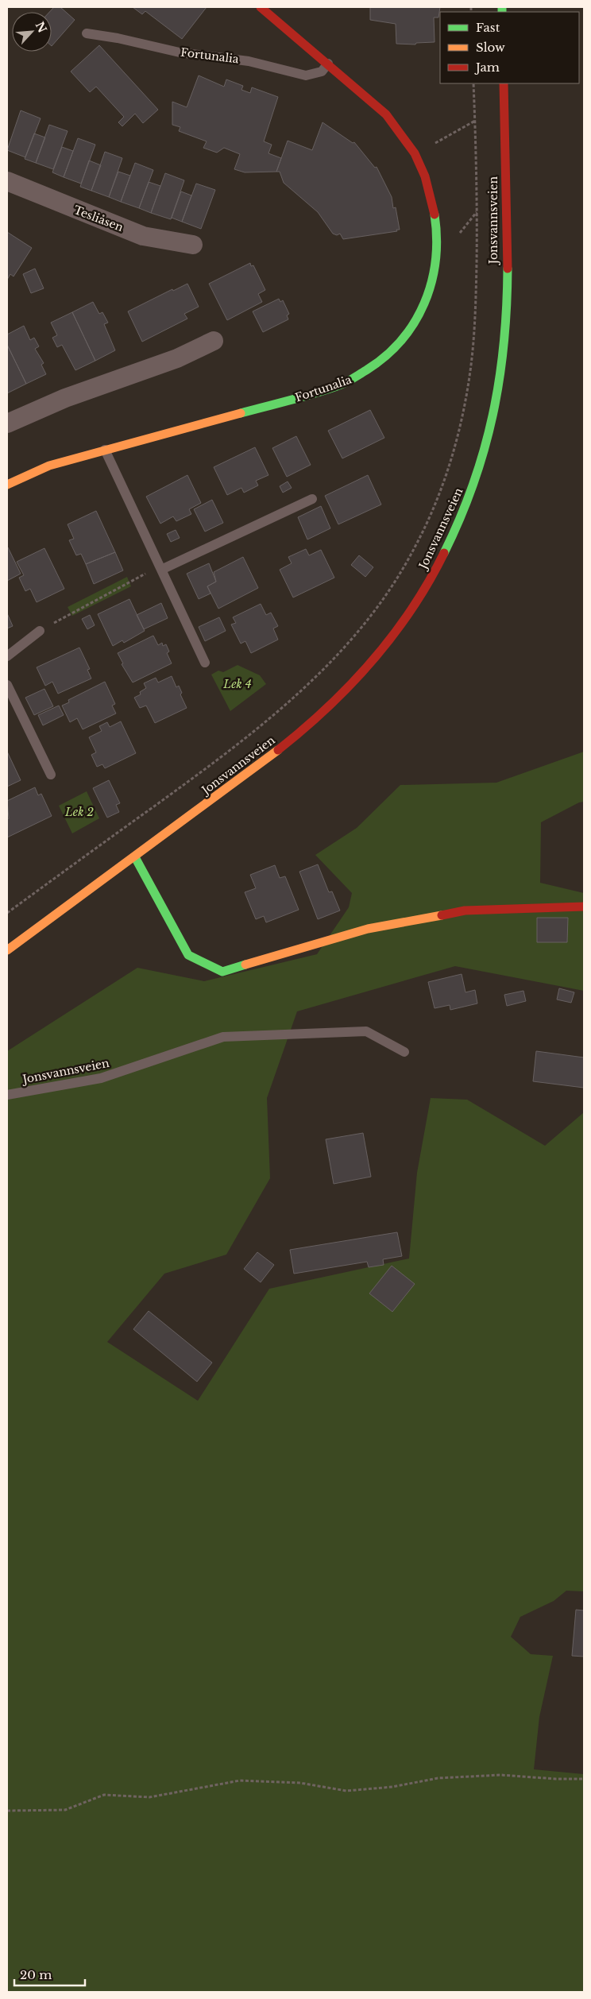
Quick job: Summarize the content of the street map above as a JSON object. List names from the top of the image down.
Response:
{
  "streets": {
    "street": ["Fortunalia", "Tesliåsen", "Jonsvannsveien"]
  },
  "parks": ["Lek 4", "Lek 2"],
  "legend": ["Fast", "Slow", "Jam"],
  "scale_bar": "20 m",
  "north": "top right"
}
